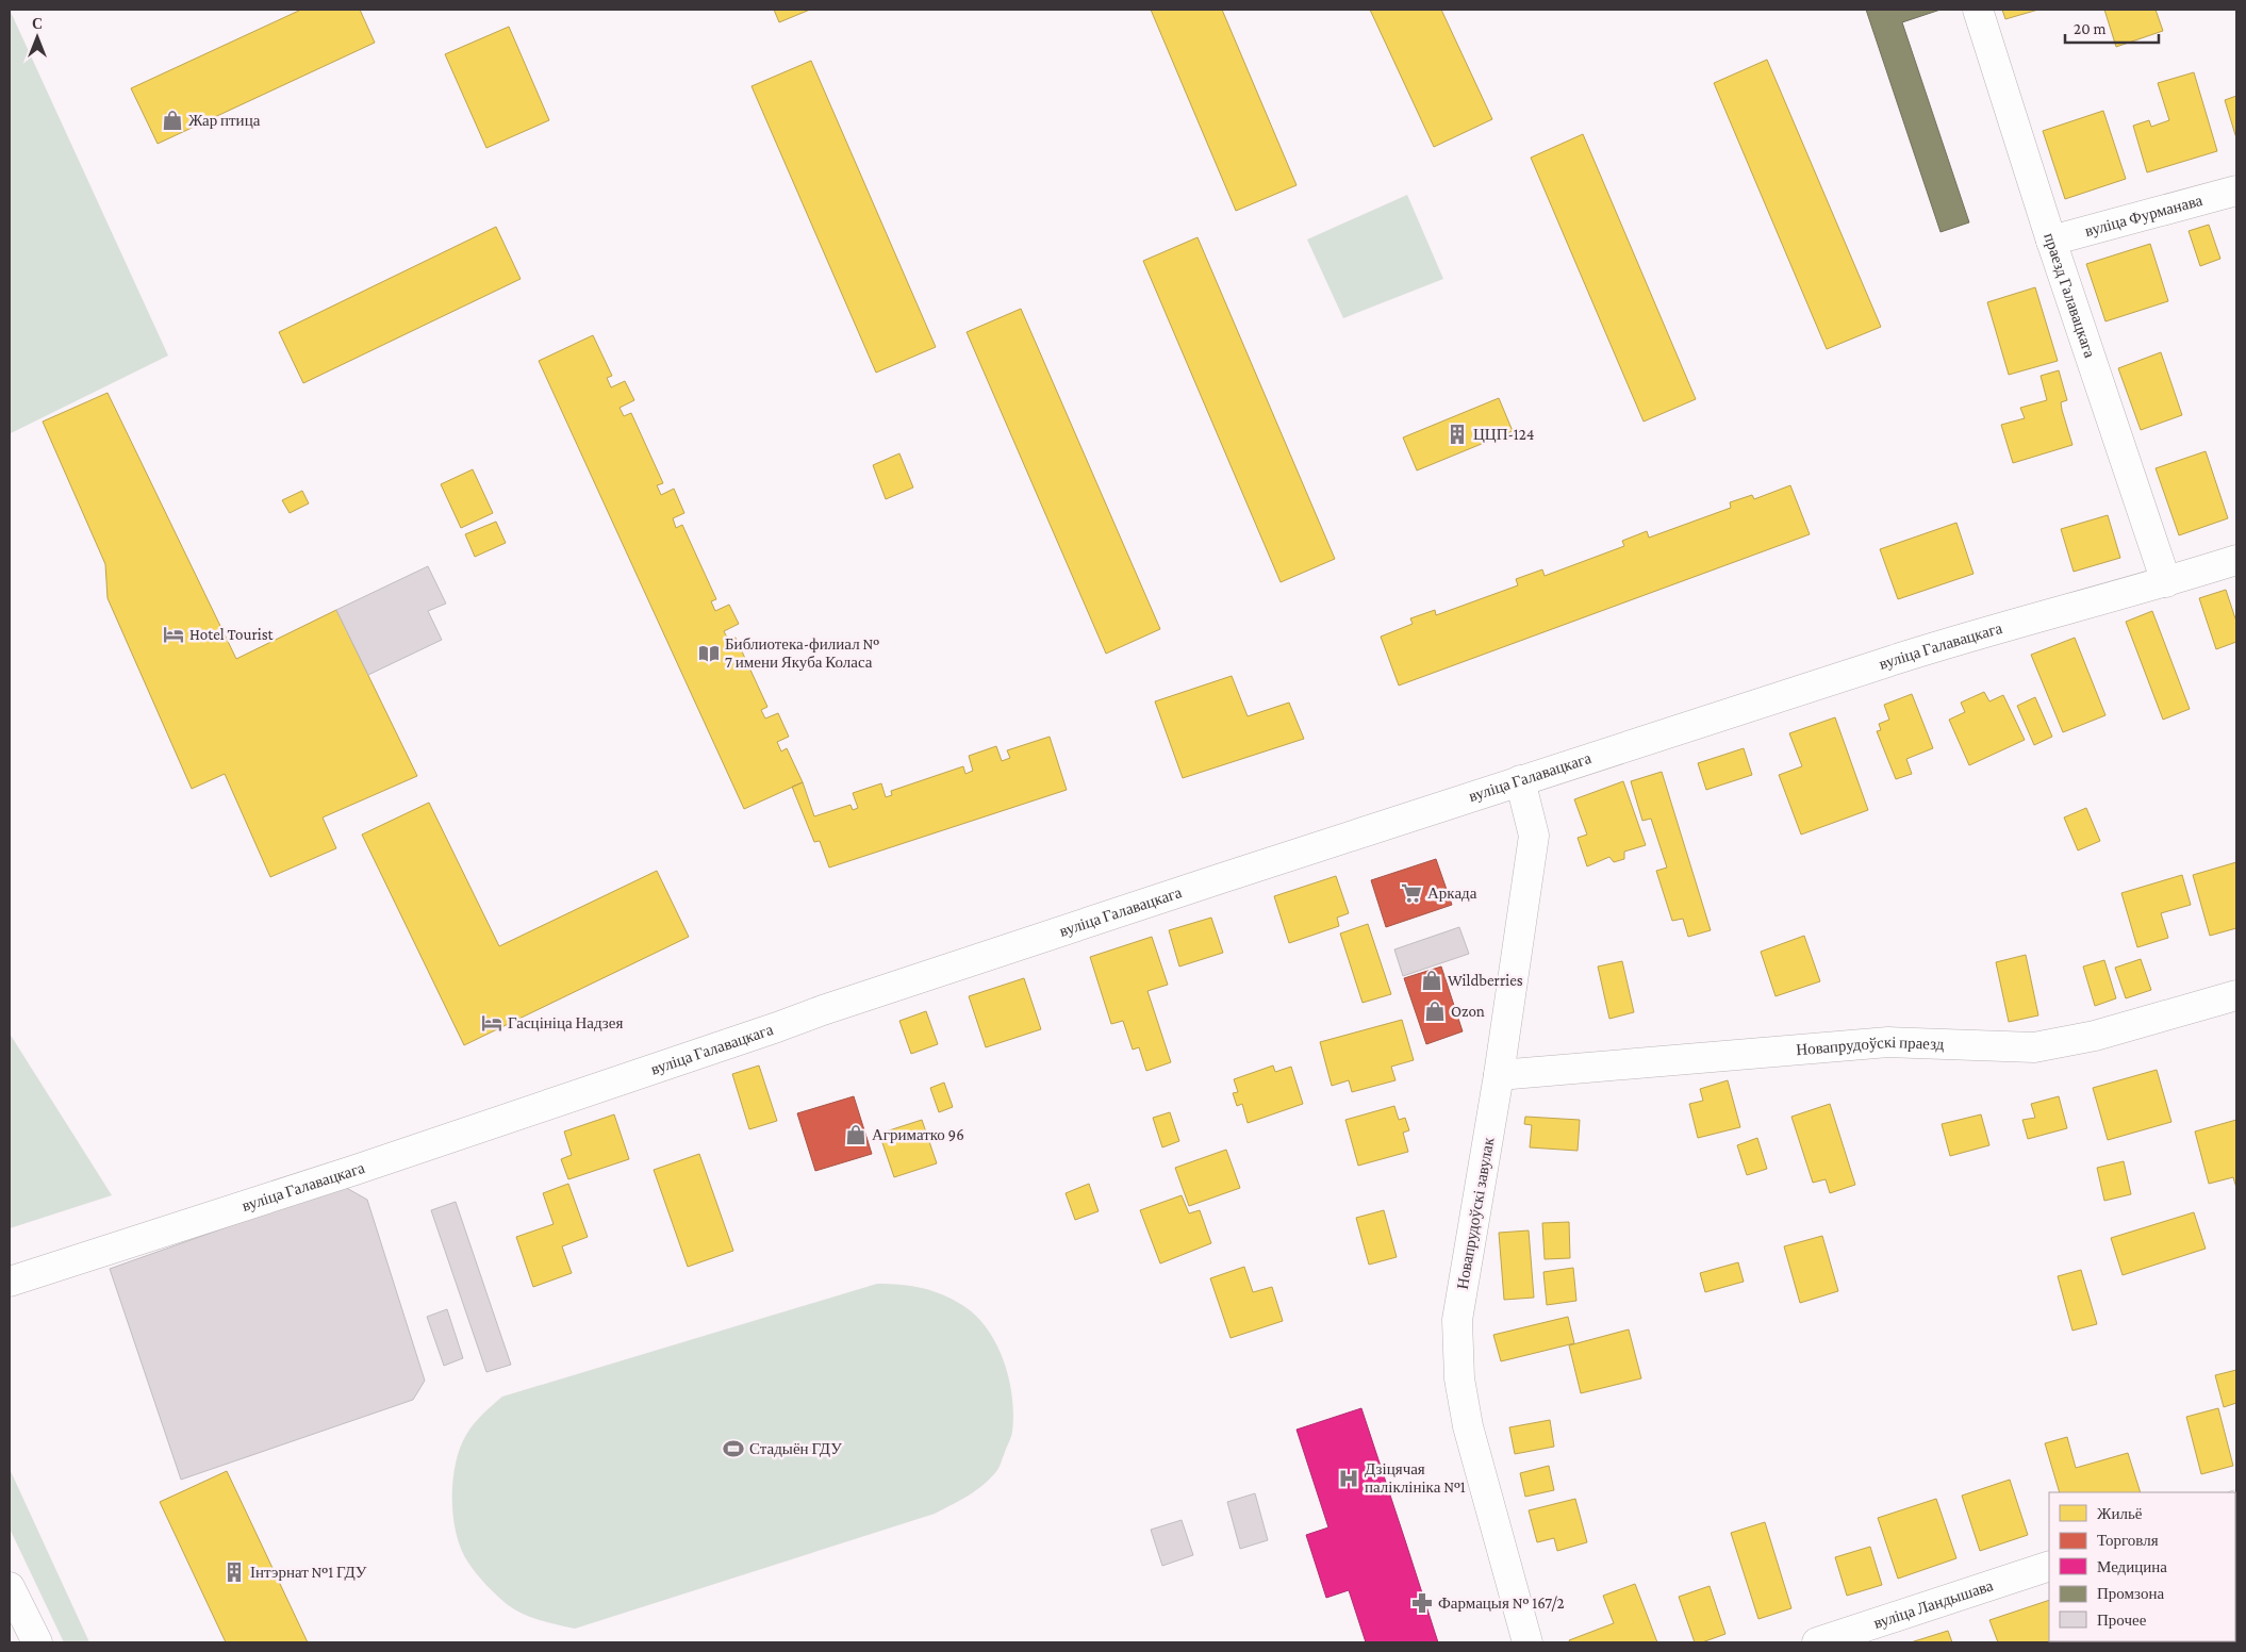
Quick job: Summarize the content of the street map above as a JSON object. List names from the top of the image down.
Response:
{
  "streets": {
    "street": [
      "вуліца Фурманава",
      "праезд Галавацкага",
      "вуліца Галавацкага",
      "Новапрудоўскі праезд",
      "Новапрудоўскі завулак",
      "вуліца Ландышава"
    ]
  },
  "crossings": [
    ["вуліца Фурманава", "праезд Галавацкага"],
    ["праезд Галавацкага", "вуліца Галавацкага"],
    ["вуліца Галавацкага", "Новапрудоўскі завулак"],
    ["Новапрудоўскі праезд", "Новапрудоўскі завулак"]
  ],
  "places": {
    "shop": [
      "Жар птица",
      "Wildberries",
      "Ozon",
      "Агриматко 96"
    ],
    "building": ["ЦЦП-124", "Інтэрнат №1 ГДУ"],
    "hotel": ["Hotel Tourist", "Гасцініца Надзея"],
    "library": ["Библиотека-филиал № 7 имени Якуба Коласа"],
    "supermarket": ["Аркада"],
    "sports": ["Стадыён ГДУ"],
    "hospital": ["Дзіцячая паліклініка №1"],
    "pharmacy": ["Фармацыя № 167/2"]
  },
  "legend": [
    "Жильё",
    "Торговля",
    "Медицина",
    "Промзона",
    "Прочее"
  ],
  "scale_bar": "20 m",
  "north": "top"
}
